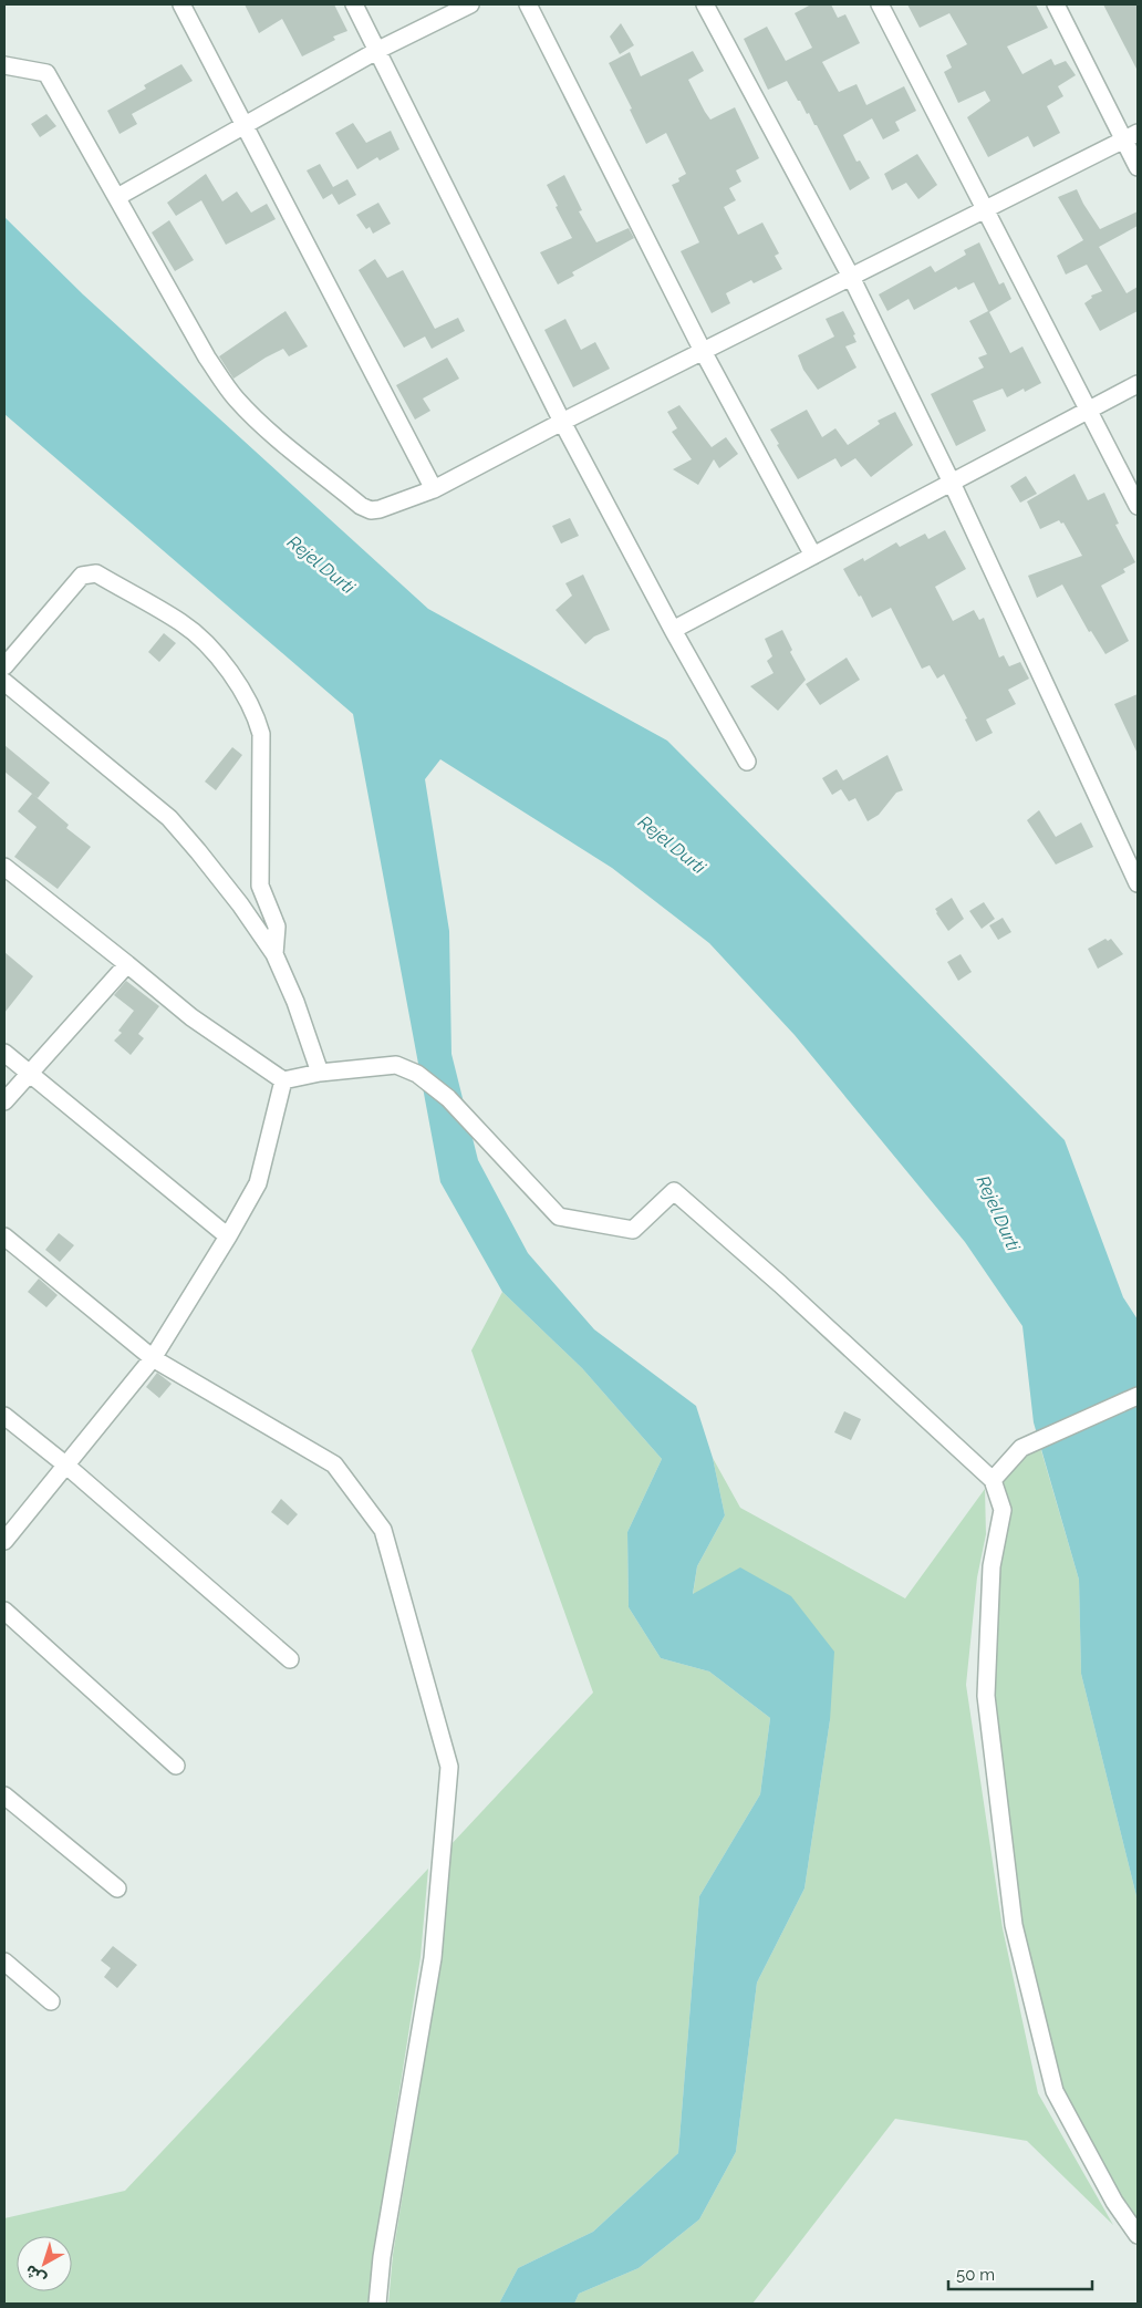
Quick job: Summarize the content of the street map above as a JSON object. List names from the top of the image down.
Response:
{
  "water": ["Rejel Durti"],
  "scale_bar": "50 m",
  "north": "bottom left"
}
